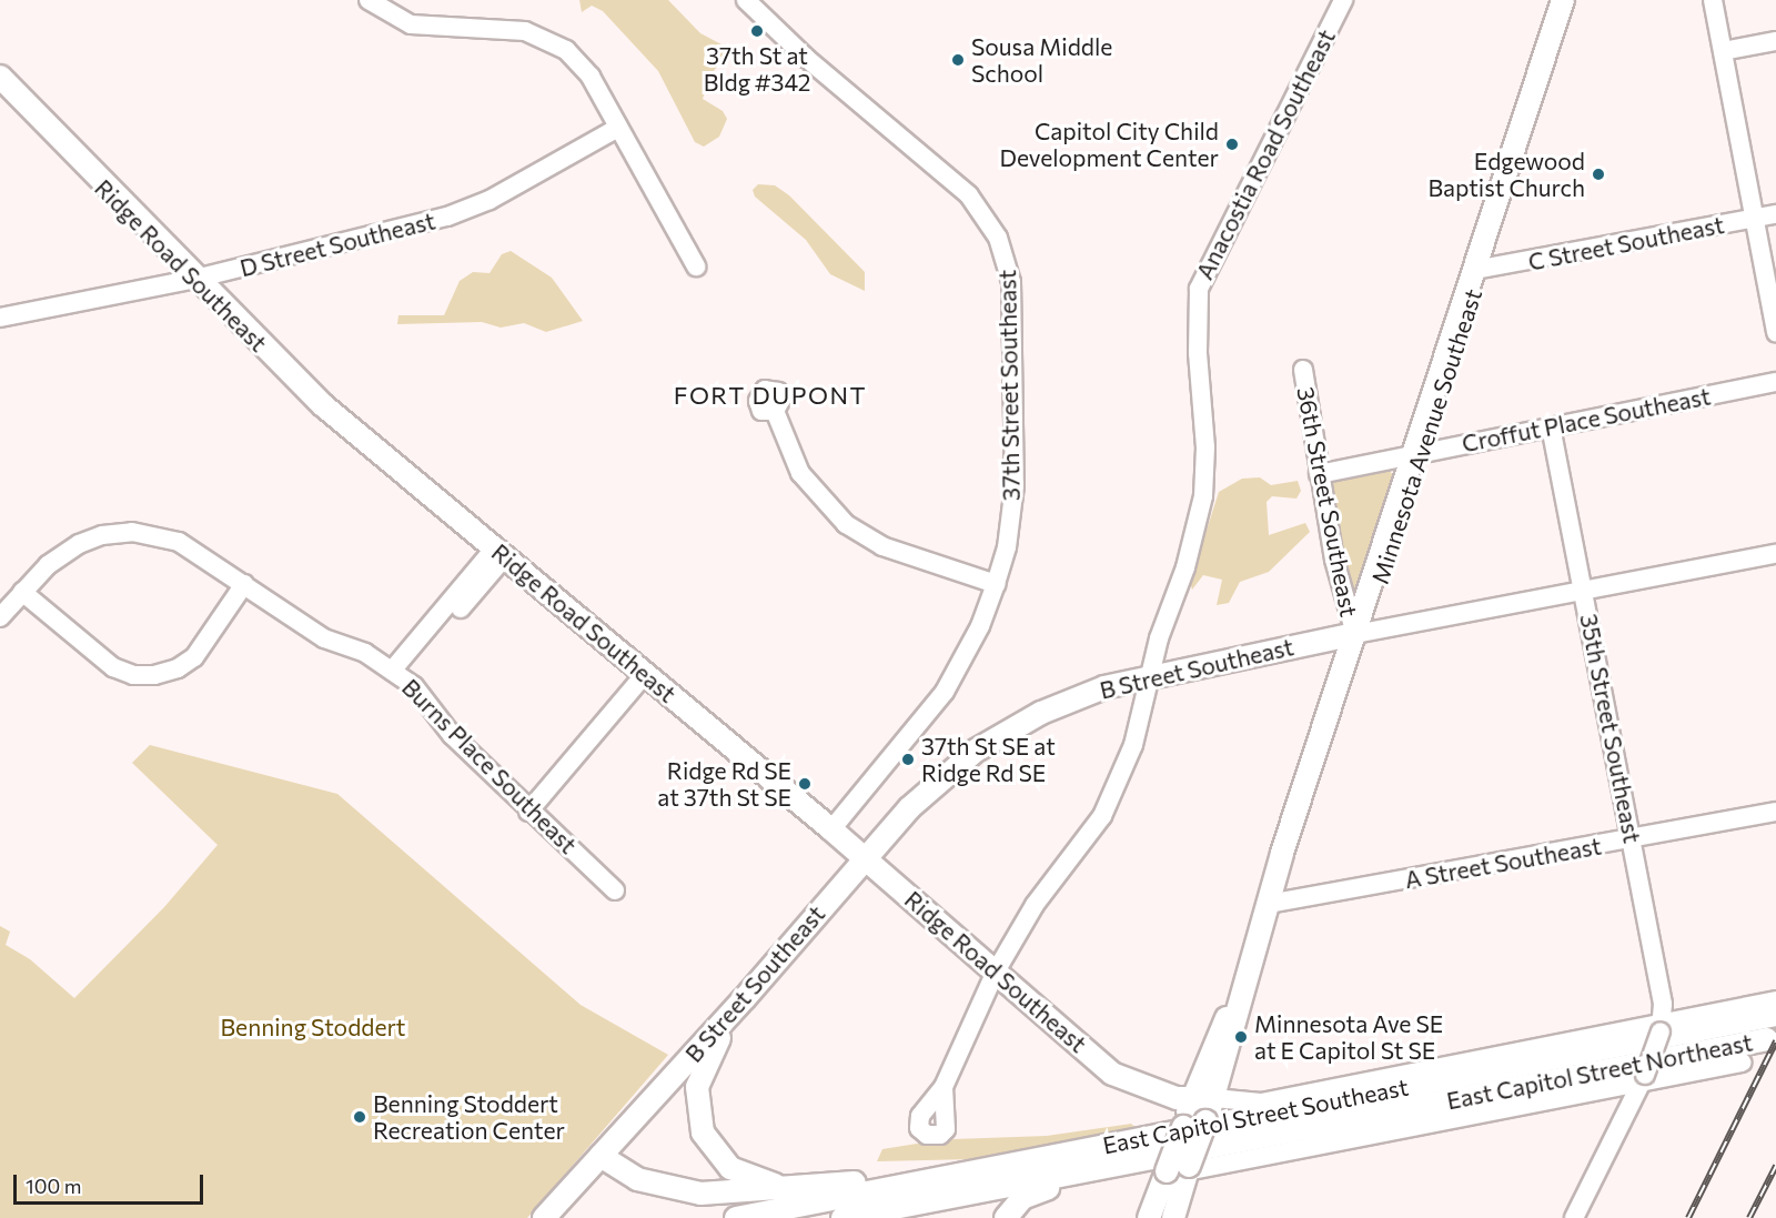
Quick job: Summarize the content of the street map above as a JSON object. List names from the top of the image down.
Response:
{
  "streets": {
    "main road": [
      "Ridge Road Southeast",
      "Minnesota Avenue Southeast",
      "B Street Southeast",
      "East Capitol Street Northeast",
      "East Capitol Street Southeast"
    ],
    "street": [
      "Anacostia Road Southeast",
      "C Street Southeast",
      "D Street Southeast",
      "37th Street Southeast",
      "Croffut Place Southeast",
      "36th Street Southeast",
      "35th Street Southeast",
      "Burns Place Southeast",
      "A Street Southeast"
    ]
  },
  "crossings": [
    ["Anacostia Road Southeast", "Ridge Road Southeast"],
    ["Anacostia Road Southeast", "B Street Southeast"],
    ["C Street Southeast", "Minnesota Avenue Southeast"],
    ["D Street Southeast", "Ridge Road Southeast"],
    ["Ridge Road Southeast", "37th Street Southeast"],
    ["Ridge Road Southeast", "Minnesota Avenue Southeast"],
    ["Ridge Road Southeast", "B Street Southeast"],
    ["Ridge Road Southeast", "East Capitol Street Southeast"],
    ["Croffut Place Southeast", "Minnesota Avenue Southeast"],
    ["Croffut Place Southeast", "36th Street Southeast"],
    ["Croffut Place Southeast", "35th Street Southeast"],
    ["Minnesota Avenue Southeast", "36th Street Southeast"],
    ["Minnesota Avenue Southeast", "B Street Southeast"],
    ["Minnesota Avenue Southeast", "A Street Southeast"],
    ["Minnesota Avenue Southeast", "East Capitol Street Northeast"],
    ["Minnesota Avenue Southeast", "East Capitol Street Southeast"],
    ["36th Street Southeast", "B Street Southeast"],
    ["B Street Southeast", "35th Street Southeast"],
    ["35th Street Southeast", "A Street Southeast"],
    ["35th Street Southeast", "East Capitol Street Southeast"]
  ],
  "districts": ["FORT DUPONT"],
  "parks": ["Benning Stoddert"],
  "places": [
    "37th St at Bldg #342",
    "Sousa Middle School",
    "Capitol City Child Development Center",
    "Edgewood Baptist Church",
    "37th St SE at Ridge Rd SE",
    "Ridge Rd SE at 37th St SE",
    "Minnesota Ave SE at E Capitol St SE",
    "Benning Stoddert Recreation Center"
  ],
  "scale_bar": "100 m"
}
